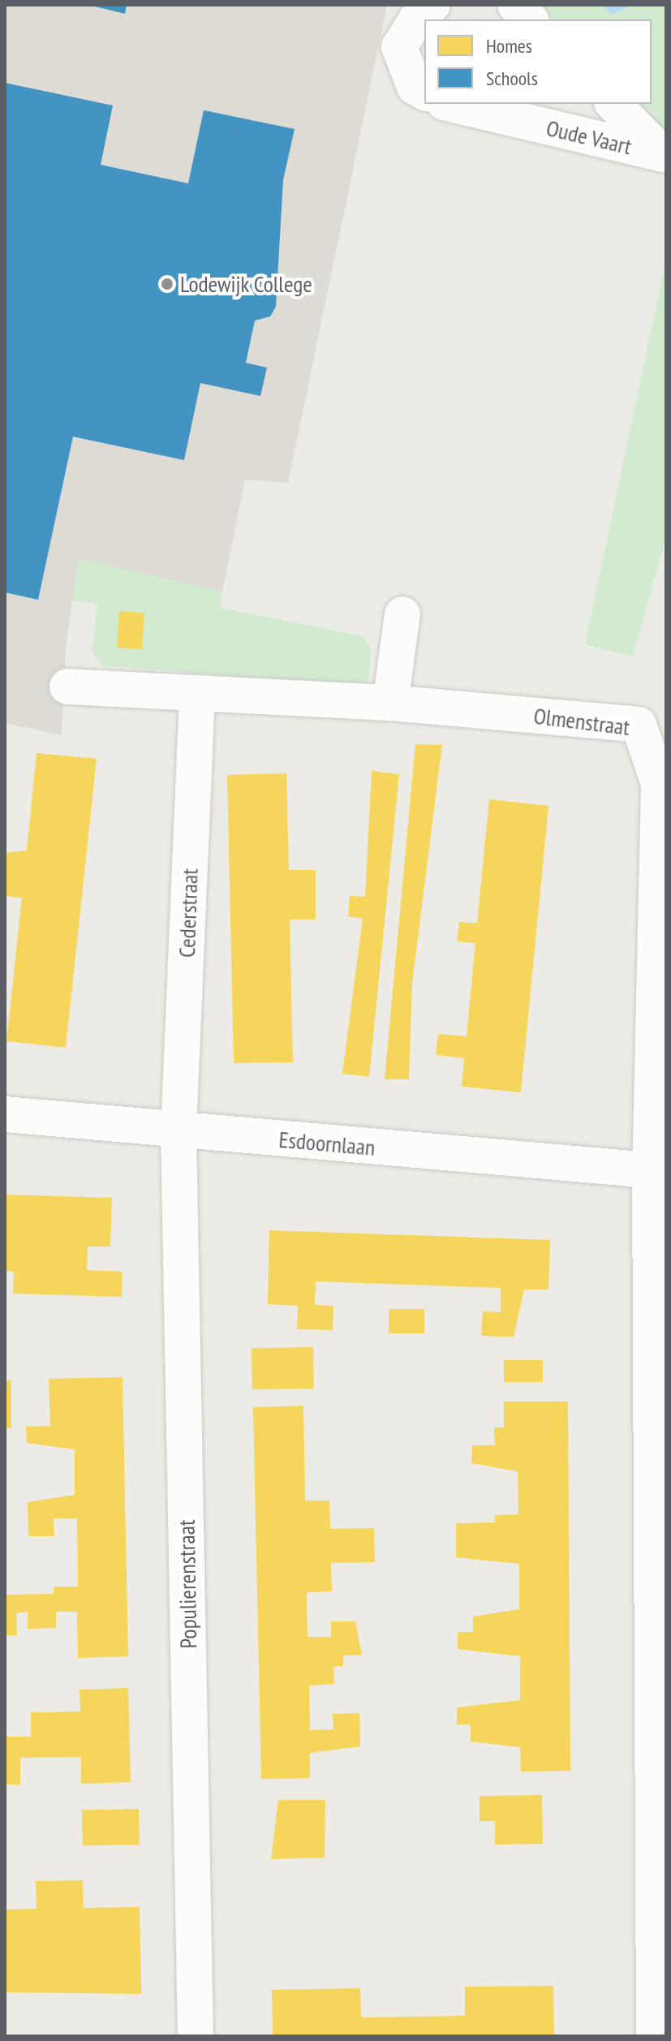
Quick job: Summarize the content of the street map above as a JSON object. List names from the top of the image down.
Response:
{
  "streets": {
    "street": [
      "Oude Vaart",
      "Olmenstraat",
      "Cederstraat",
      "Esdoornlaan",
      "Populierenstraat"
    ]
  },
  "crossings": [
    ["Olmenstraat", "Cederstraat"],
    ["Olmenstraat", "Esdoornlaan"],
    ["Cederstraat", "Esdoornlaan"],
    ["Cederstraat", "Populierenstraat"],
    ["Esdoornlaan", "Populierenstraat"]
  ],
  "places": ["Lodewijk College"],
  "legend": ["Homes", "Schools"]
}
